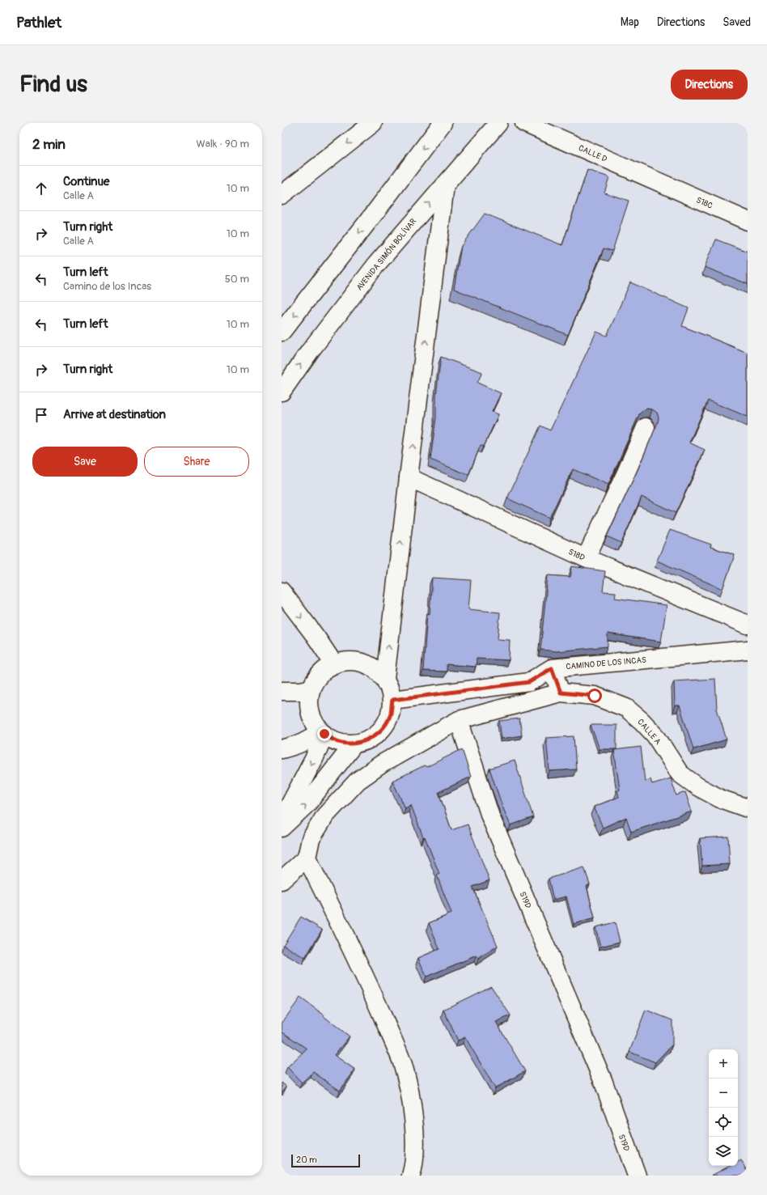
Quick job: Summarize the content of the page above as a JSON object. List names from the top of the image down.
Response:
{
  "streets": {
    "main road": [
      "CALLE D",
      "S18C",
      "AVENIDA SIMÓN BOLÍVAR",
      "S18D",
      "CAMINO DE LOS INCAS",
      "CALLE A",
      "S19D"
    ]
  },
  "crossings": [
    ["CALLE D", "S18C"]
  ],
  "scale_bar": "20 m",
  "page": {
    "header": "Pathlet",
    "nav": ["Map", "Directions", "Saved"],
    "buttons": [
      "Directions",
      ["Save", "Share"]
    ],
    "title": "Find us",
    "heading": ["2 min", "Walk · 90 m"],
    "list": [
      ["Continue", "Calle A", "10 m"],
      ["Turn right", "Calle A", "10 m"],
      ["Turn left", "Camino de los Incas", "50 m"],
      ["Turn left", "10 m"],
      ["Turn right", "10 m"],
      "Arrive at destination"
    ],
    "map_buttons": ["+", "−"],
    "scale": "20 m"
  }
}
